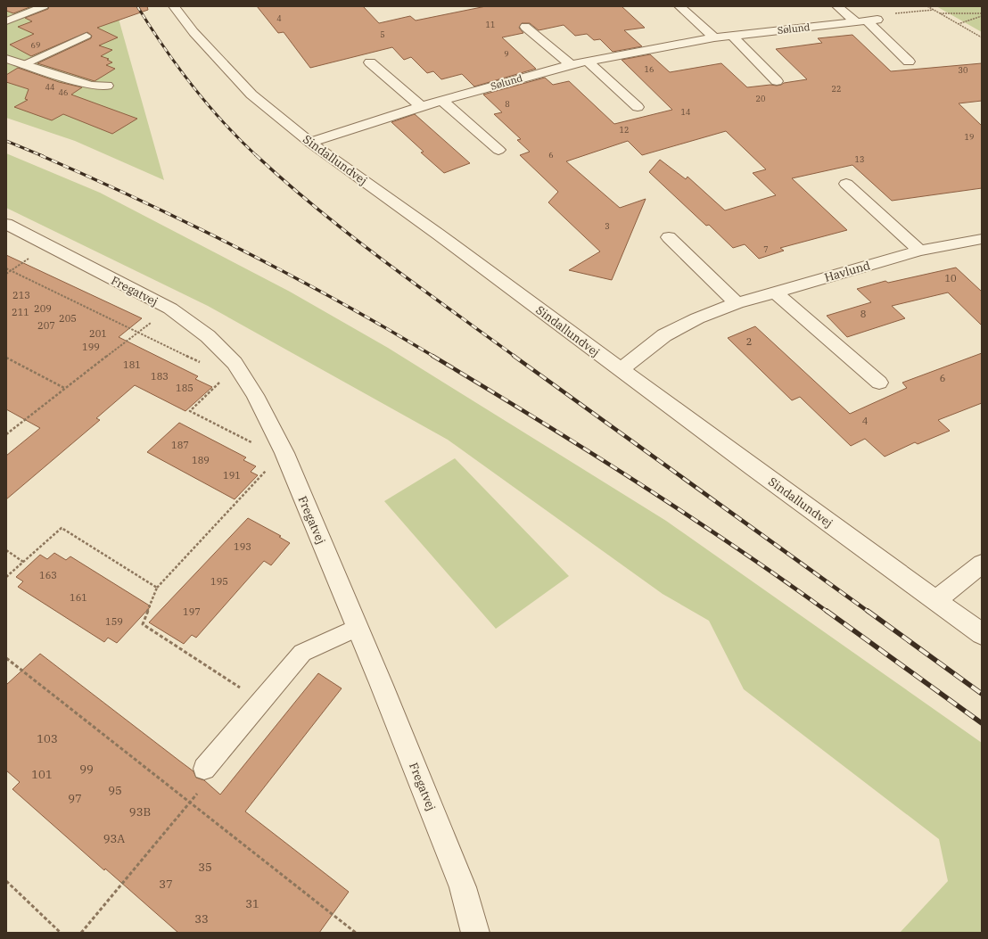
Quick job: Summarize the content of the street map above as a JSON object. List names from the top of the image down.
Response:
{
  "streets": {
    "street": [
      "Sølund",
      "Sindallundvej",
      "Havlund",
      "Fregatvej"
    ]
  },
  "crossings": [
    ["Sølund", "Sindallundvej"],
    ["Sindallundvej", "Havlund"]
  ],
  "house_numbers": [
    "4",
    "11",
    "5",
    "69",
    "9",
    "16",
    "30",
    "44",
    "22",
    "46",
    "20",
    "8",
    "14",
    "12",
    "19",
    "6",
    "13",
    "3",
    "7",
    "10",
    "213",
    "209",
    "211",
    "8",
    "205",
    "207",
    "201",
    "2",
    "199",
    "181",
    "183",
    "6",
    "185",
    "4",
    "187",
    "189",
    "191",
    "193",
    "163",
    "195",
    "161",
    "197",
    "159",
    "103",
    "99",
    "101",
    "95",
    "97",
    "93B",
    "93A",
    "35",
    "37",
    "31",
    "33"
  ]
}
